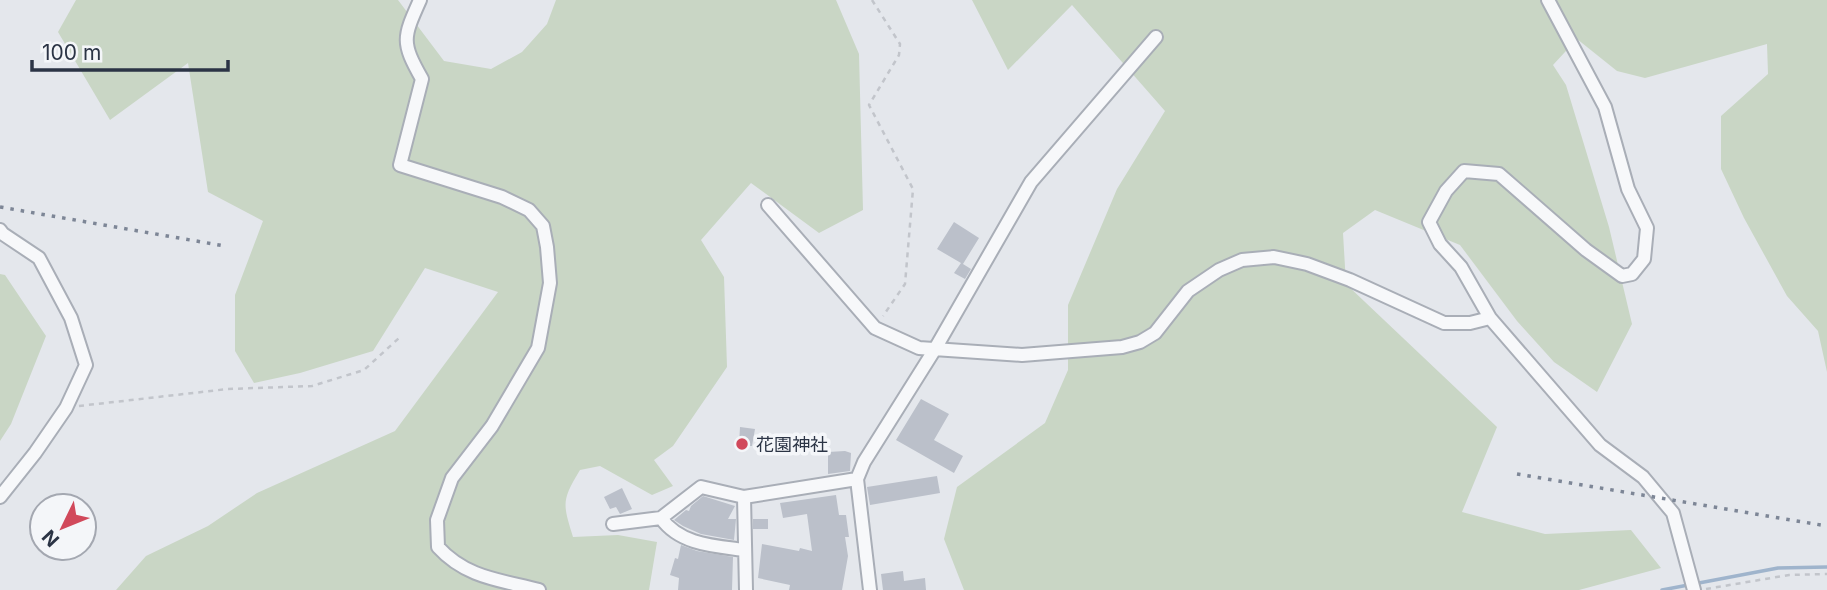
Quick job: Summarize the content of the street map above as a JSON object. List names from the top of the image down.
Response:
{
  "places": ["花園神社"],
  "scale_bar": "100 m",
  "north": "bottom left"
}
